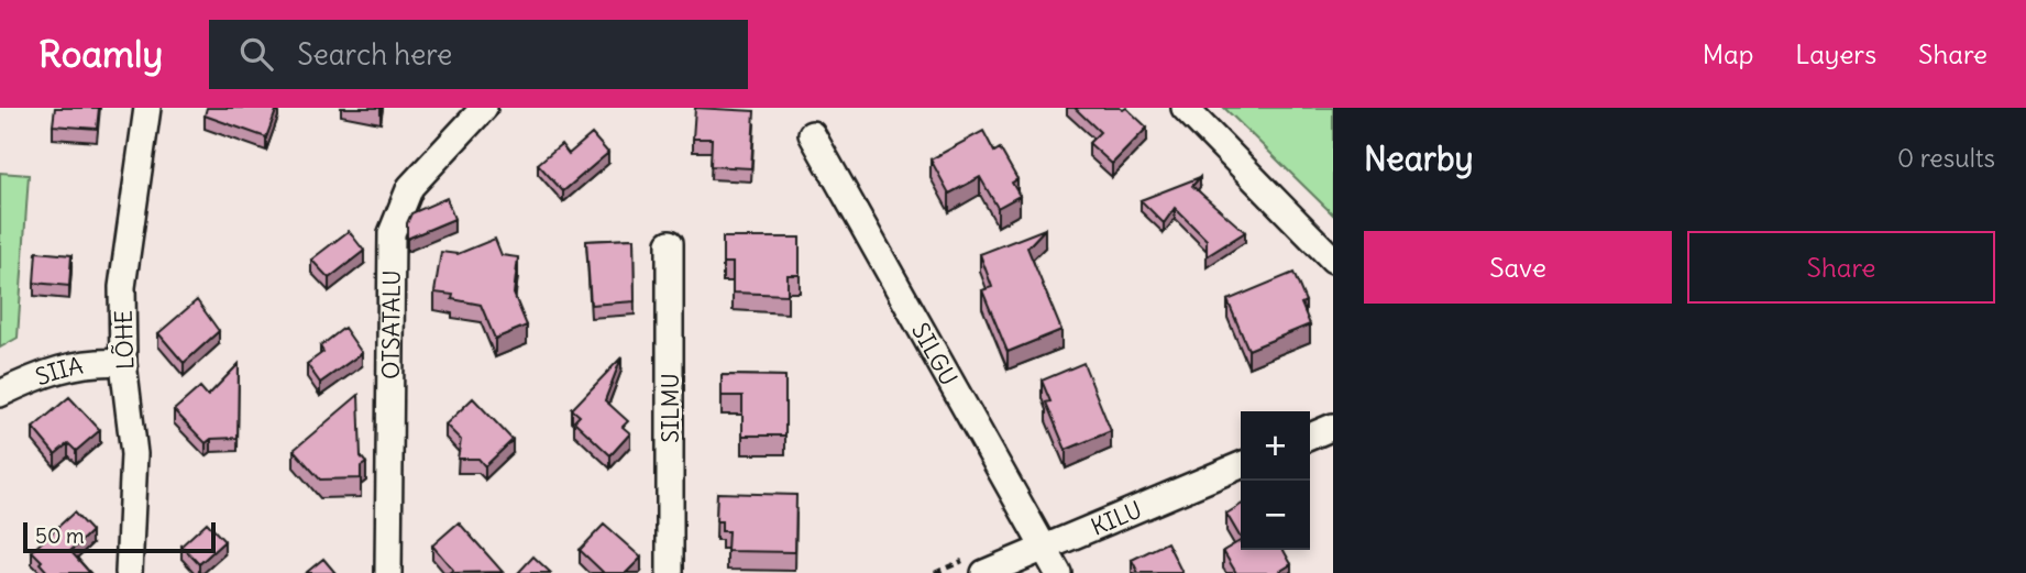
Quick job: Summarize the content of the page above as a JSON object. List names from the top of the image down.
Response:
{
  "streets": {
    "street": [
      "OTSATALU",
      "LÕHE",
      "SILGU",
      "SIIA",
      "SILMU",
      "KILU"
    ]
  },
  "crossings": [
    ["LÕHE", "SIIA"],
    ["SILGU", "KILU"]
  ],
  "scale_bar": "50 m",
  "page": {
    "header": "Roamly",
    "search": "Search here",
    "nav": ["Map", "Layers", "Share"],
    "heading": ["Nearby", "0 results"],
    "buttons": ["Save", "Share"],
    "map_buttons": ["+", "−"],
    "scale": "50 m"
  }
}
